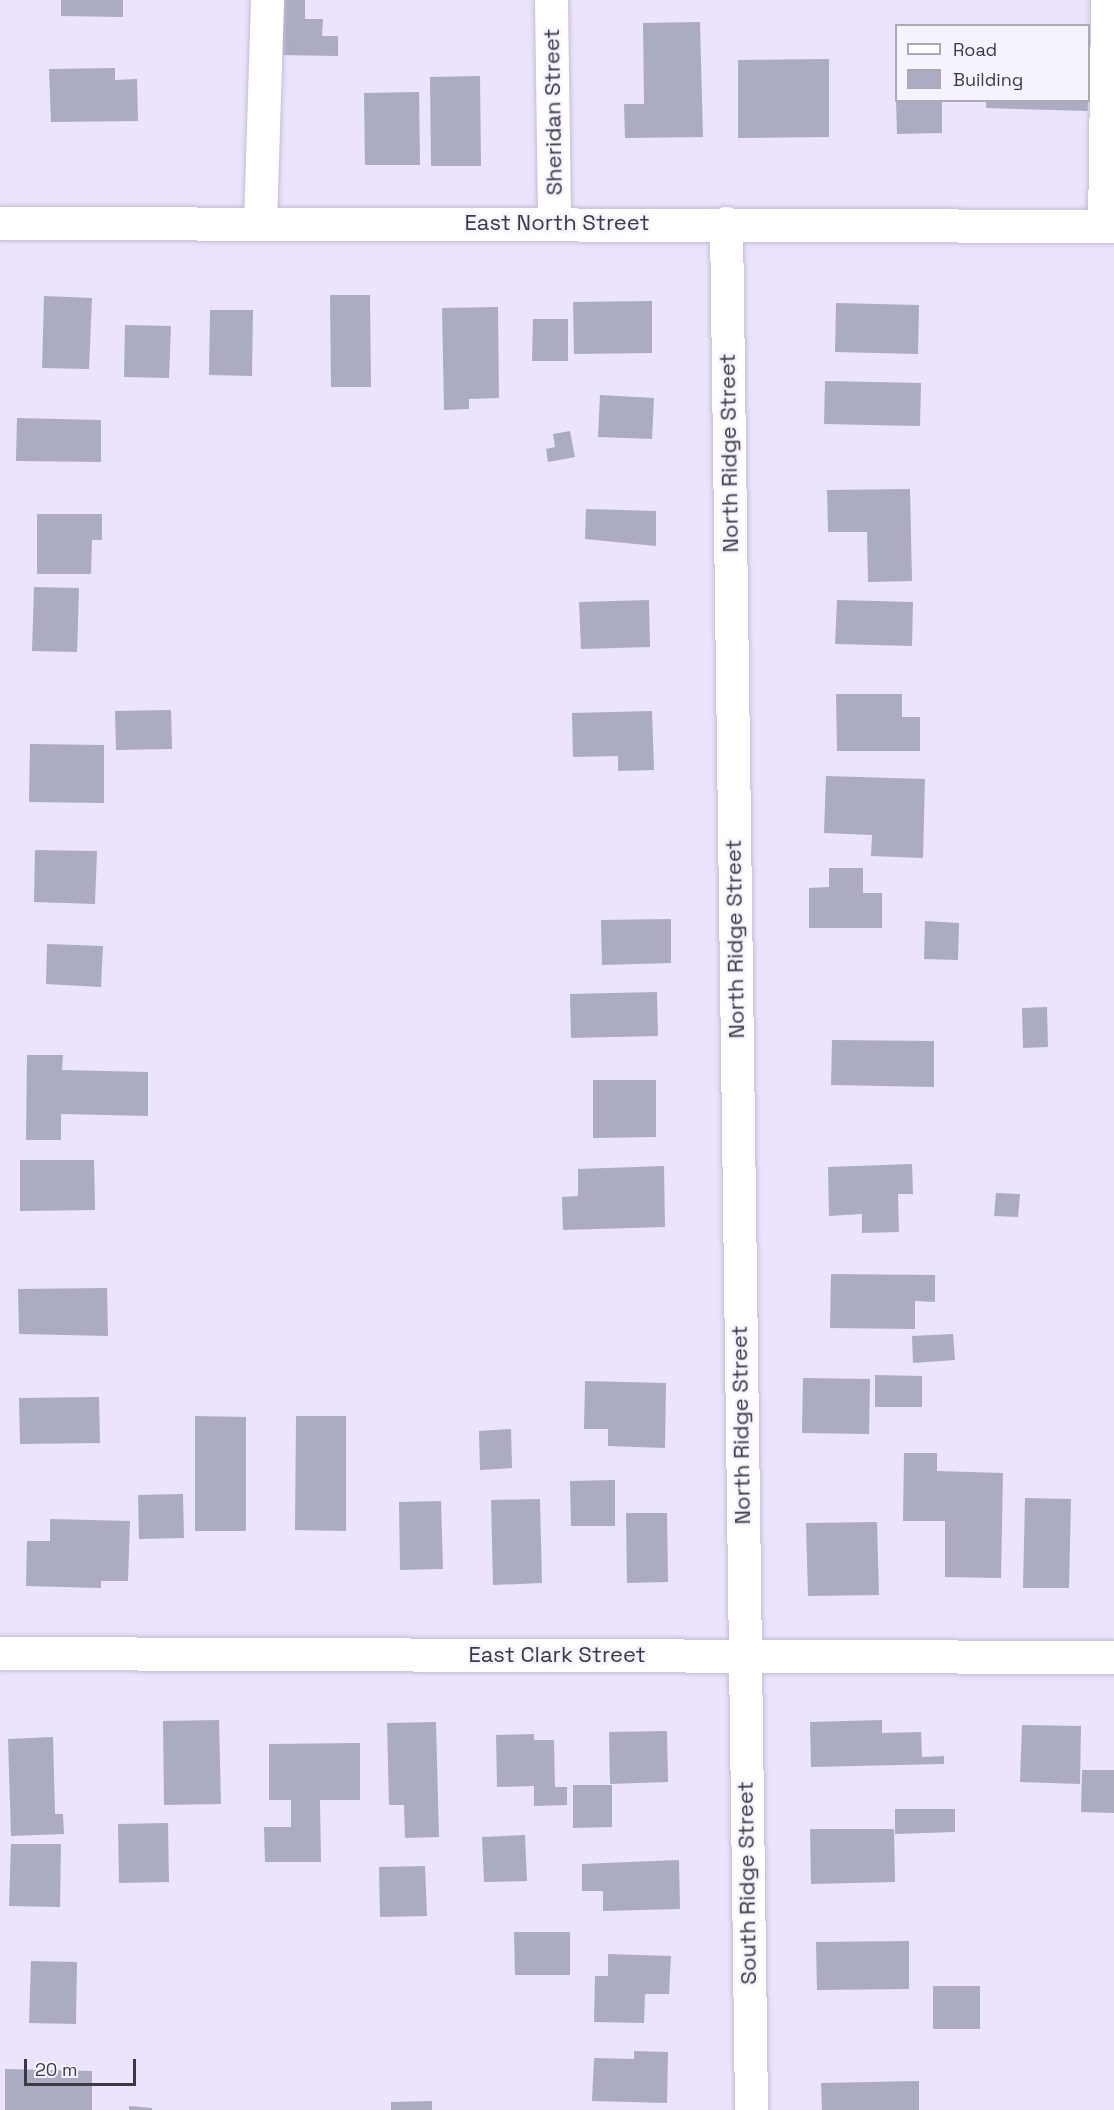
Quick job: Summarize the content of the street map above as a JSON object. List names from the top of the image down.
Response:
{
  "streets": {
    "street": [
      "Sheridan Street",
      "East North Street",
      "North Ridge Street",
      "East Clark Street",
      "South Ridge Street"
    ]
  },
  "crossings": [
    ["Sheridan Street", "East North Street"],
    ["East North Street", "North Ridge Street"],
    ["North Ridge Street", "East Clark Street"],
    ["North Ridge Street", "South Ridge Street"],
    ["East Clark Street", "South Ridge Street"]
  ],
  "legend": ["Road", "Building"],
  "scale_bar": "20 m"
}
